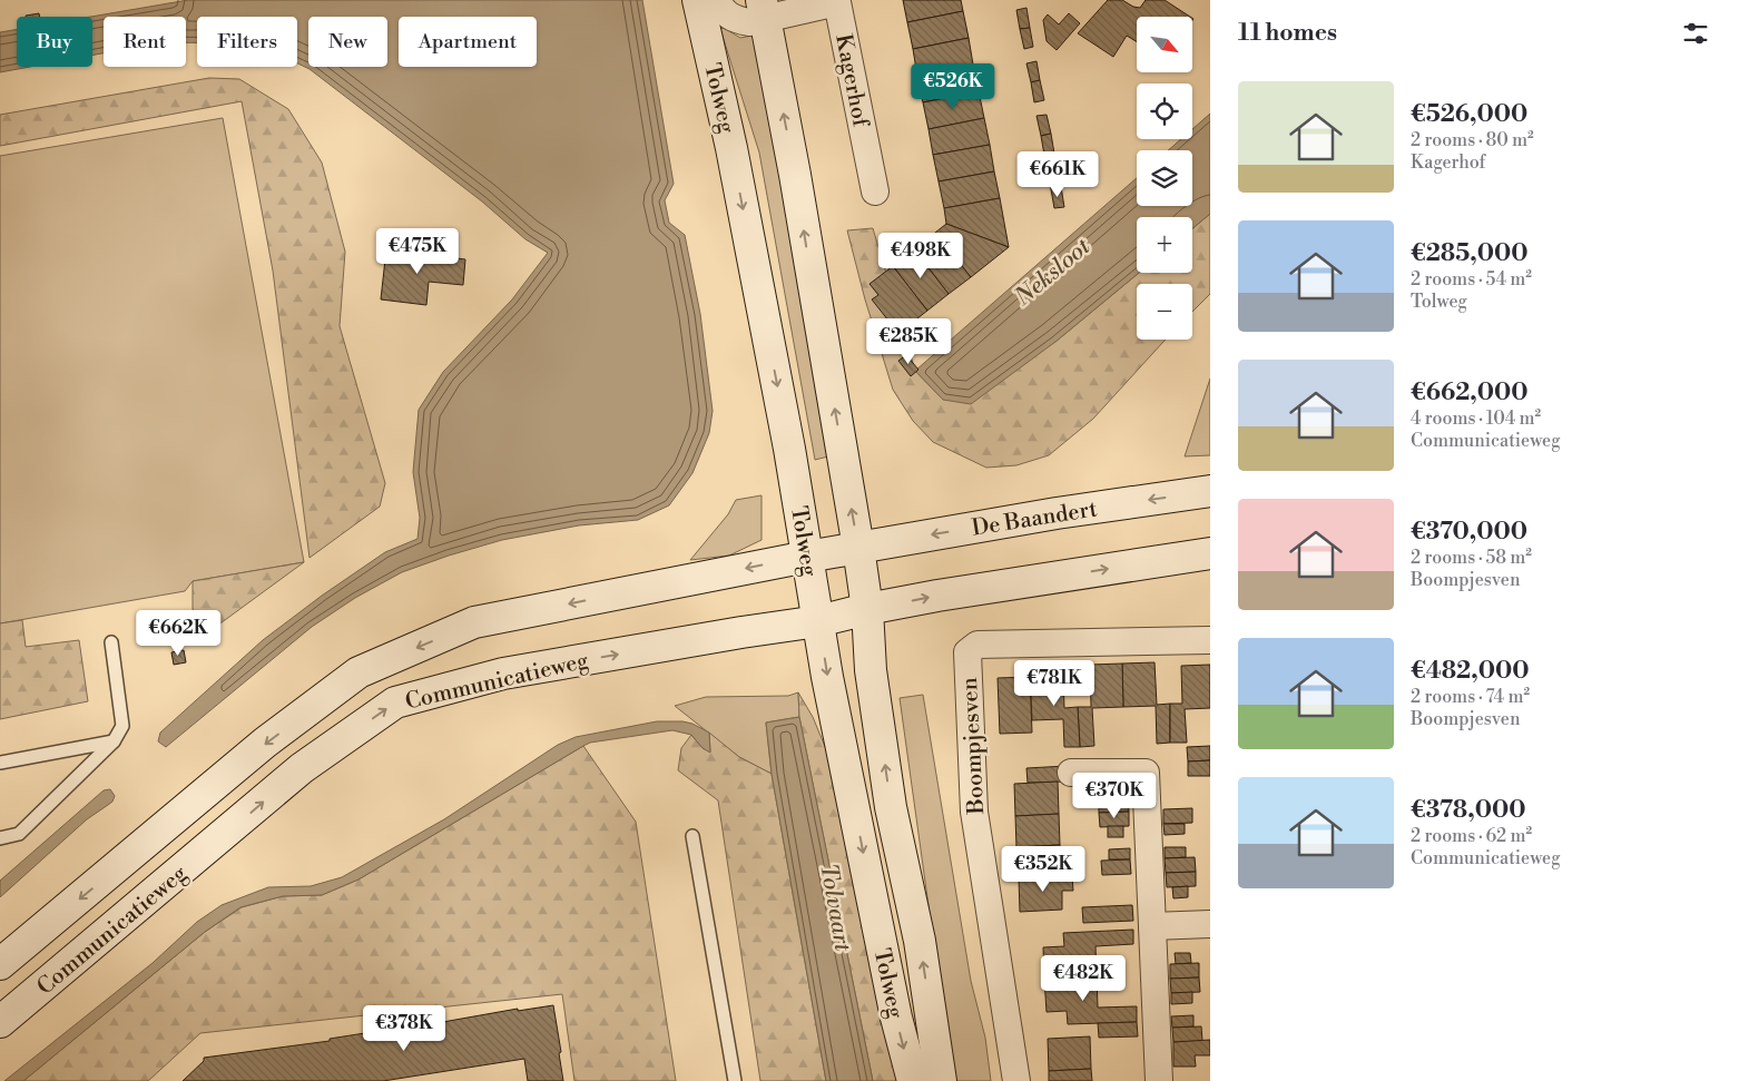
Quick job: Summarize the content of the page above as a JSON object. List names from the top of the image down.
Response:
{
  "streets": {
    "main road": ["Tolweg", "De Baandert", "Communicatieweg"],
    "street": ["Kagerhof", "Boompjesven"]
  },
  "crossings": [
    ["Kagerhof", "Tolweg"],
    ["Tolweg", "De Baandert"],
    ["Tolweg", "Communicatieweg"],
    ["De Baandert", "Communicatieweg"]
  ],
  "water": ["Neksloot", "Tolvaart"],
  "north": "bottom right",
  "page": {
    "heading": "11 homes",
    "map_buttons": ["+", "−"],
    "chip": [
      "Buy",
      "Rent",
      "Filters",
      "New",
      "Apartment"
    ],
    "price": [
      "€526K",
      "€661K",
      "€475K",
      "€498K",
      "€285K",
      "€662K",
      "€781K",
      "€370K",
      "€352K",
      "€482K",
      "€378K"
    ],
    "list": [
      {
        "name": "€526,000",
        "note": "2 rooms · 80 m² · Kagerhof"
      },
      {
        "name": "€285,000",
        "note": "2 rooms · 54 m² · Tolweg"
      },
      {
        "name": "€662,000",
        "note": "4 rooms · 104 m² · Communicatieweg"
      },
      {
        "name": "€370,000",
        "note": "2 rooms · 58 m² · Boompjesven"
      },
      {
        "name": "€482,000",
        "note": "2 rooms · 74 m² · Boompjesven"
      },
      {
        "name": "€378,000",
        "note": "2 rooms · 62 m² · Communicatieweg"
      }
    ]
  }
}
